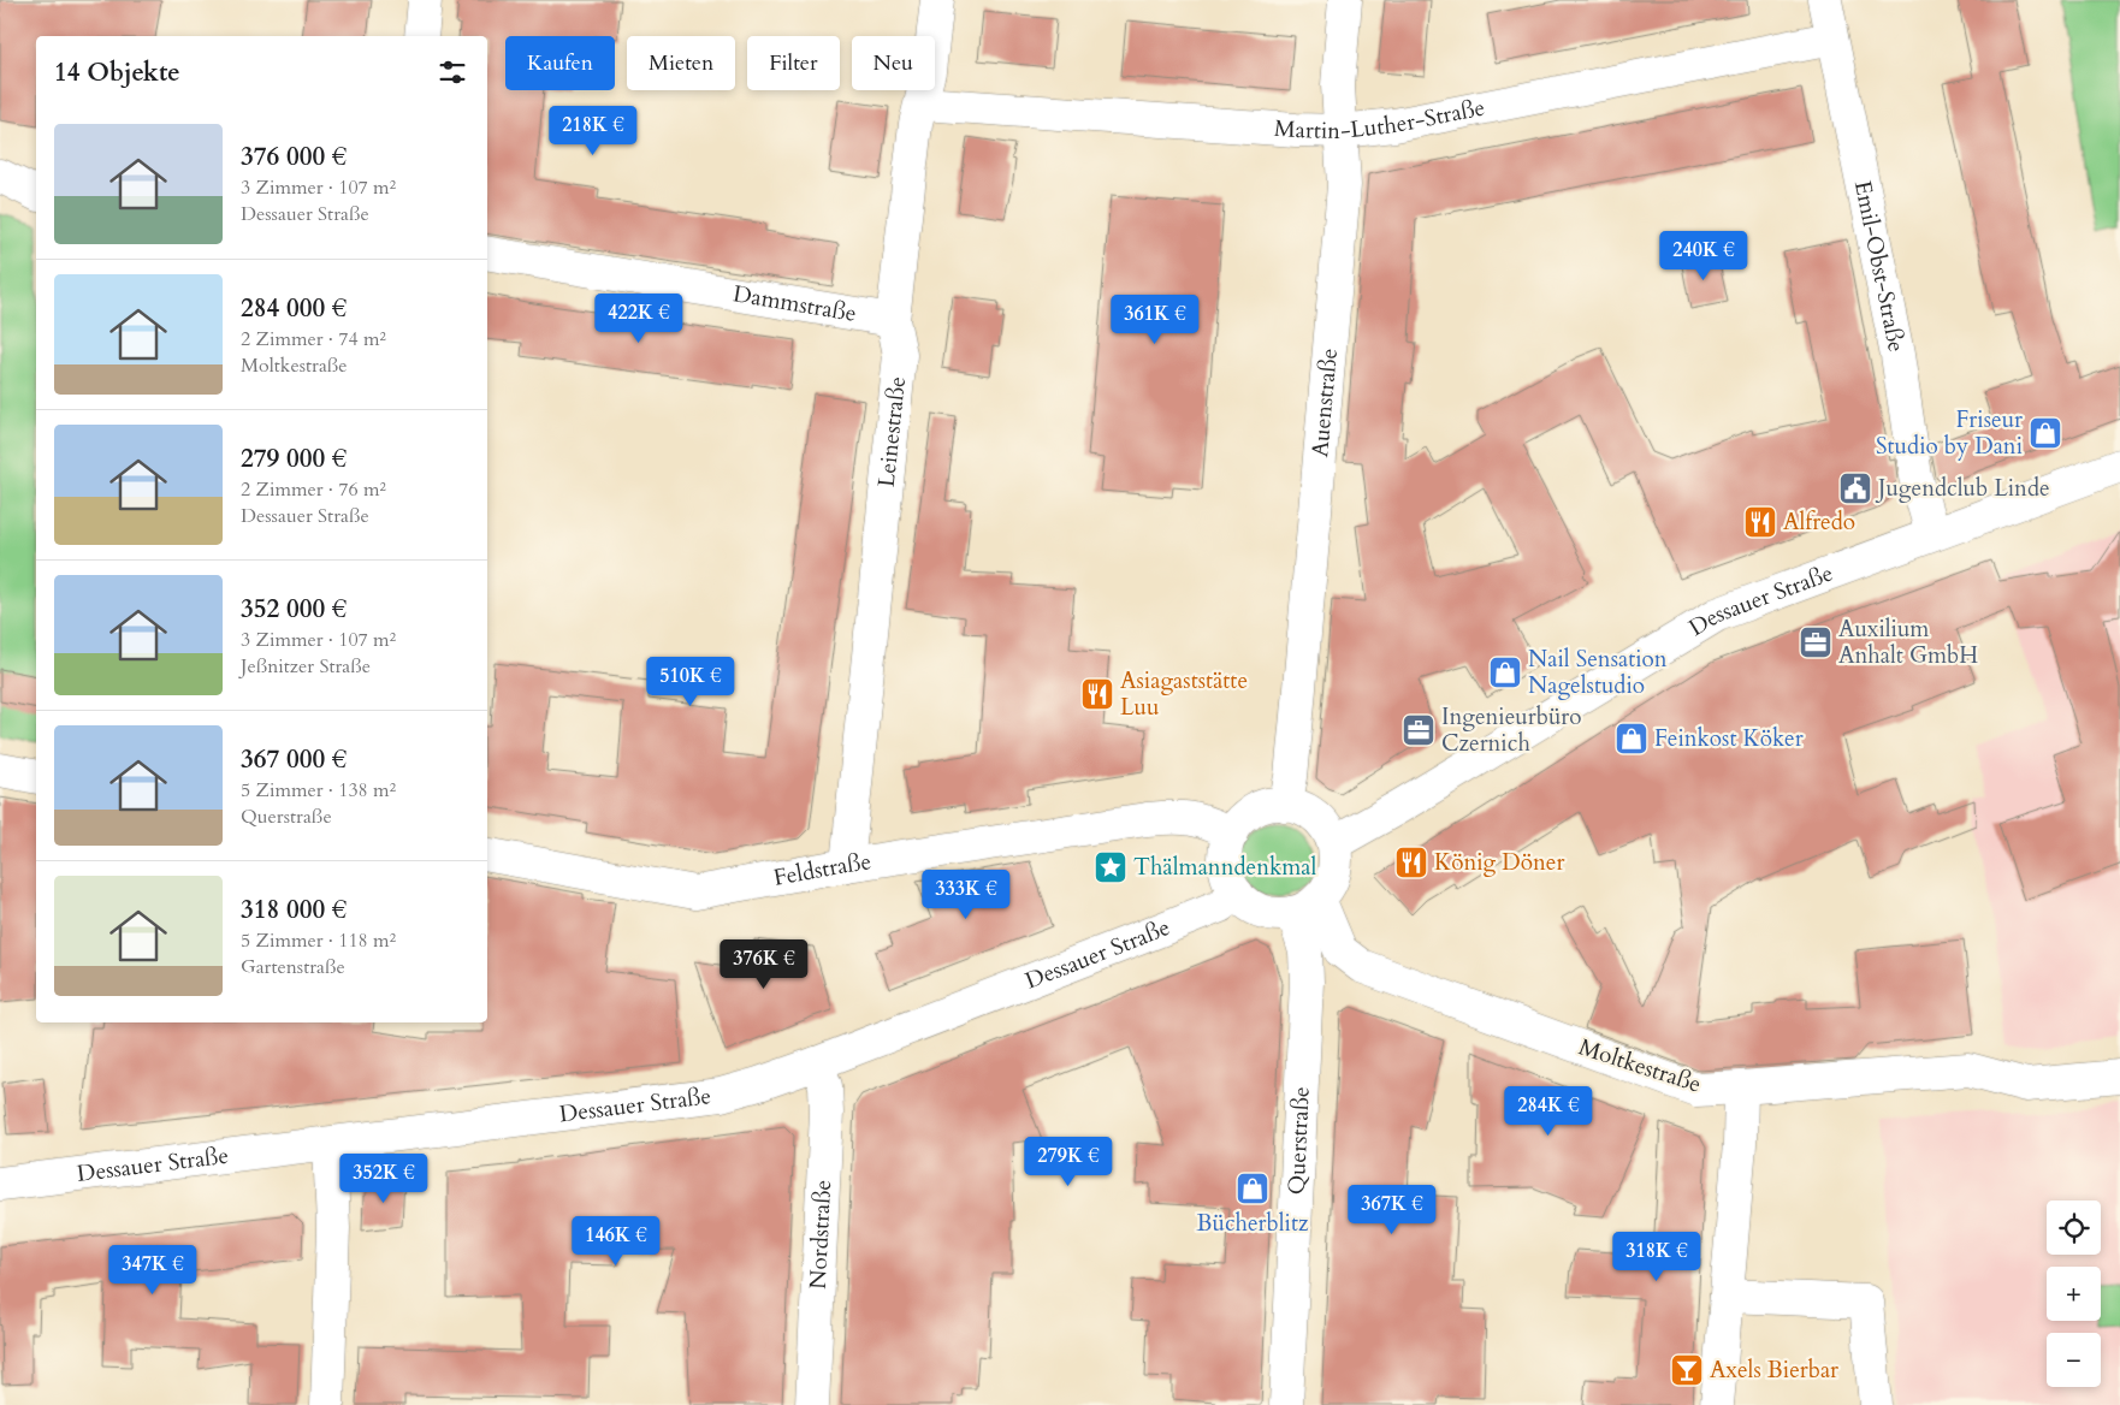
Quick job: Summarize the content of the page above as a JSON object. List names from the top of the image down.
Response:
{
  "streets": {
    "street": [
      "Martin-Luther-Straße",
      "Emil-Obst-Straße",
      "Dammstraße",
      "Auenstraße",
      "Leinestraße",
      "Dessauer Straße",
      "Feldstraße",
      "Moltkestraße",
      "Querstraße",
      "Nordstraße"
    ]
  },
  "crossings": [
    ["Martin-Luther-Straße", "Emil-Obst-Straße"],
    ["Martin-Luther-Straße", "Auenstraße"],
    ["Martin-Luther-Straße", "Leinestraße"],
    ["Emil-Obst-Straße", "Dessauer Straße"],
    ["Dammstraße", "Leinestraße"],
    ["Auenstraße", "Dessauer Straße"],
    ["Auenstraße", "Feldstraße"],
    ["Auenstraße", "Moltkestraße"],
    ["Auenstraße", "Querstraße"],
    ["Leinestraße", "Feldstraße"],
    ["Dessauer Straße", "Feldstraße"],
    ["Dessauer Straße", "Moltkestraße"],
    ["Dessauer Straße", "Querstraße"],
    ["Dessauer Straße", "Nordstraße"],
    ["Feldstraße", "Moltkestraße"],
    ["Feldstraße", "Querstraße"],
    ["Moltkestraße", "Querstraße"]
  ],
  "places": {
    "shop": [
      "Friseur Studio by Dani",
      "Nail Sensation Nagelstudio",
      "Feinkost Köker",
      "Bücherblitz"
    ],
    "public building": ["Jugendclub Linde"],
    "restaurant": ["Alfredo", "Asiagaststätte Luu", "König Döner"],
    "office": ["Auxilium Anhalt GmbH", "Ingenieurbüro Czernich"],
    "place": ["Thälmanndenkmal"],
    "bar": ["Axels Bierbar"]
  },
  "page": {
    "chip": [
      "Kaufen",
      "Mieten",
      "Filter",
      "Neu"
    ],
    "heading": "14 Objekte",
    "price": [
      "218K €",
      "240K €",
      "422K €",
      "361K €",
      "510K €",
      "333K €",
      "376K €",
      "284K €",
      "279K €",
      "352K €",
      "367K €",
      "146K €",
      "318K €",
      "347K €"
    ],
    "list": [
      {
        "name": "376 000 €",
        "note": "3 Zimmer · 107 m² · Dessauer Straße"
      },
      {
        "name": "284 000 €",
        "note": "2 Zimmer · 74 m² · Moltkestraße"
      },
      {
        "name": "279 000 €",
        "note": "2 Zimmer · 76 m² · Dessauer Straße"
      },
      {
        "name": "352 000 €",
        "note": "3 Zimmer · 107 m² · Jeßnitzer Straße"
      },
      {
        "name": "367 000 €",
        "note": "5 Zimmer · 138 m² · Querstraße"
      },
      {
        "name": "318 000 €",
        "note": "5 Zimmer · 118 m² · Gartenstraße"
      }
    ],
    "map_buttons": ["+", "−"]
  }
}
